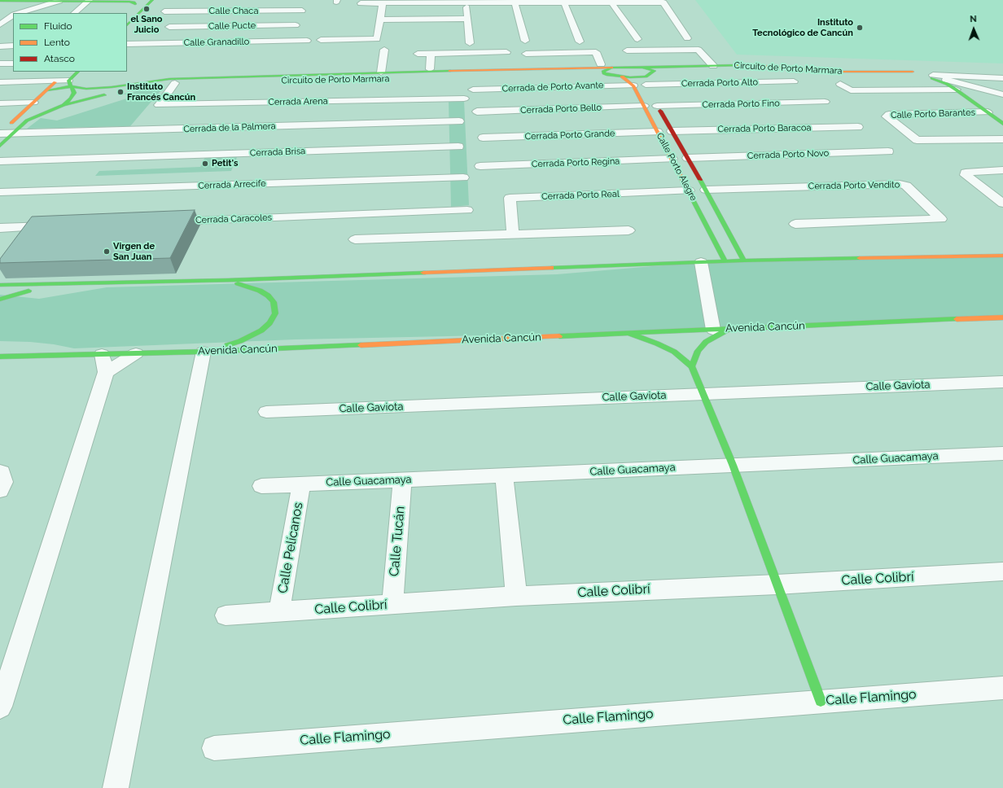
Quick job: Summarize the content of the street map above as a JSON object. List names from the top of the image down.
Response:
{
  "streets": {
    "street": [
      "Calle Chaca",
      "Calle Pucte",
      "Calle Granadillo",
      "Circuito de Porto Marmara",
      "Cerrada Porto Alto",
      "Cerrada de Porto Avante",
      "Cerrada Arena",
      "Cerrada Porto Fino",
      "Cerrada Porto Bello",
      "Calle Porto Barantes",
      "Cerrada de la Palmera",
      "Cerrada Porto Baracoa",
      "Cerrada Porto Grande",
      "Cerrada Brisa",
      "Cerrada Porto Novo",
      "Cerrada Porto Regina",
      "Calle Porto Alegre",
      "Cerrada Arrecife",
      "Cerrada Porto Vendito",
      "Cerrada Porto Real",
      "Cerrada Caracoles",
      "Avenida Cancún",
      "Calle Gaviota",
      "Calle Guacamaya",
      "Calle Tucán",
      "Calle Pelícanos",
      "Calle Colibrí",
      "Calle Flamingo"
    ]
  },
  "crossings": [
    ["Calle Chaca", "Calle Pucte"],
    ["Calle Chaca", "Calle Granadillo"],
    ["Calle Pucte", "Calle Granadillo"],
    ["Circuito de Porto Marmara", "Cerrada Porto Alto"],
    ["Circuito de Porto Marmara", "Cerrada Arena"],
    ["Circuito de Porto Marmara", "Cerrada de la Palmera"],
    ["Circuito de Porto Marmara", "Calle Porto Alegre"],
    ["Cerrada de Porto Avante", "Calle Porto Alegre"],
    ["Cerrada Porto Fino", "Calle Porto Alegre"],
    ["Cerrada Porto Bello", "Calle Porto Alegre"],
    ["Cerrada Porto Baracoa", "Calle Porto Alegre"],
    ["Cerrada Porto Grande", "Calle Porto Alegre"],
    ["Cerrada Porto Novo", "Calle Porto Alegre"],
    ["Cerrada Porto Regina", "Calle Porto Alegre"],
    ["Calle Porto Alegre", "Cerrada Porto Vendito"],
    ["Calle Porto Alegre", "Cerrada Porto Real"],
    ["Calle Guacamaya", "Calle Tucán"],
    ["Calle Guacamaya", "Calle Pelícanos"],
    ["Calle Tucán", "Calle Colibrí"],
    ["Calle Pelícanos", "Calle Colibrí"]
  ],
  "places": [
    "el Sano Juicio",
    "Instituto Tecnológico de Cancún",
    "Instituto Francés Cancún",
    "Petit's",
    "Virgen de San Juan"
  ],
  "legend": ["Fluido", "Lento", "Atasco"],
  "north": "top"
}
